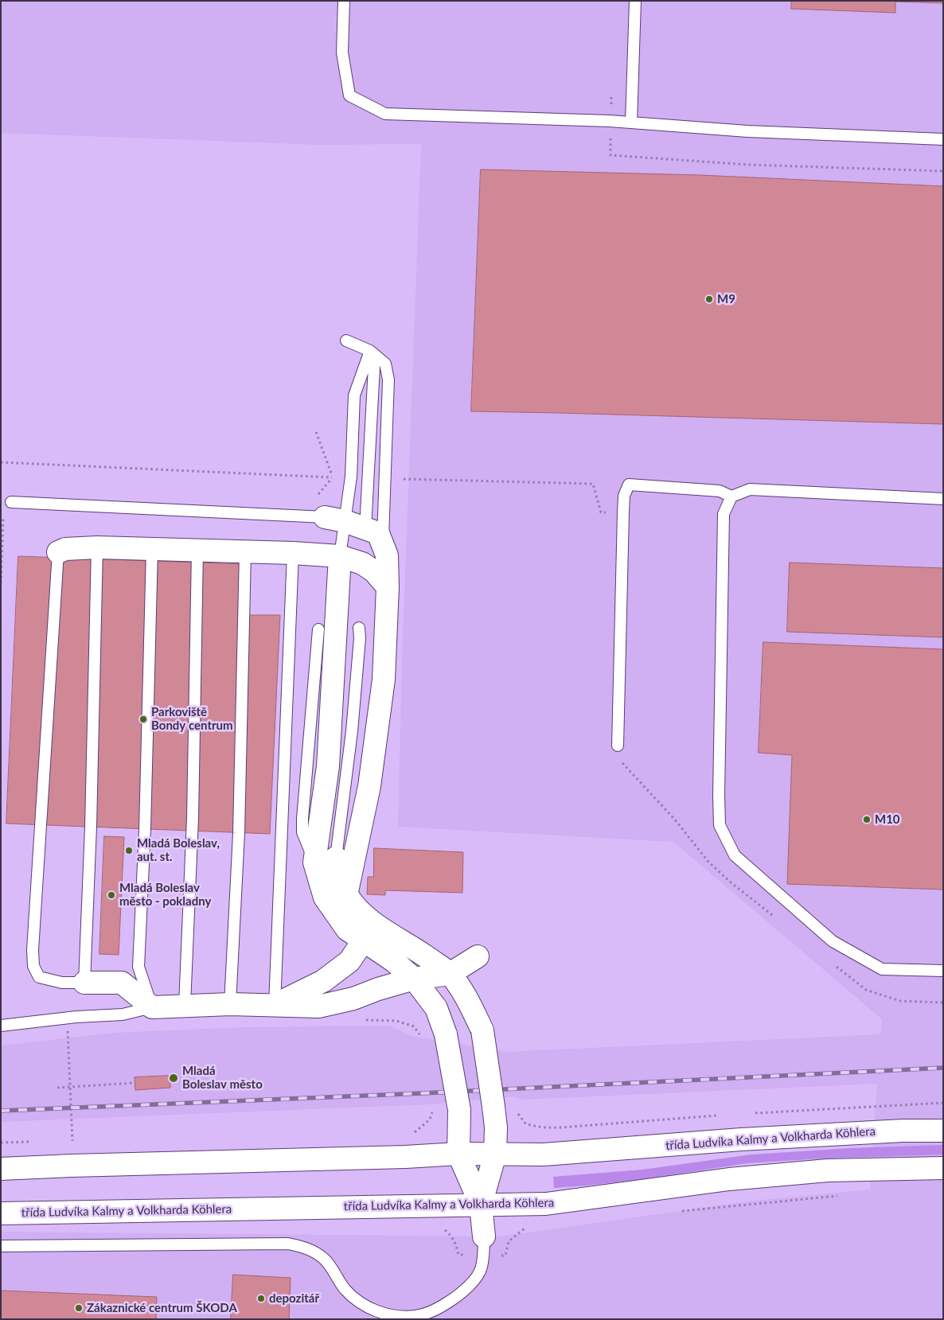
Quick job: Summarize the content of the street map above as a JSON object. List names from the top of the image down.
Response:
{
  "streets": {
    "street": ["třída Ludvíka Kalmy a Volkharda Köhlera"]
  },
  "places": [
    "M9",
    "Parkoviště Bondy centrum",
    "M10",
    "Mladá Boleslav, aut. st.",
    "Mladá Boleslav město - pokladny",
    "Mladá Boleslav město",
    "depozitář",
    "Zákaznické centrum ŠKODA"
  ]
}
